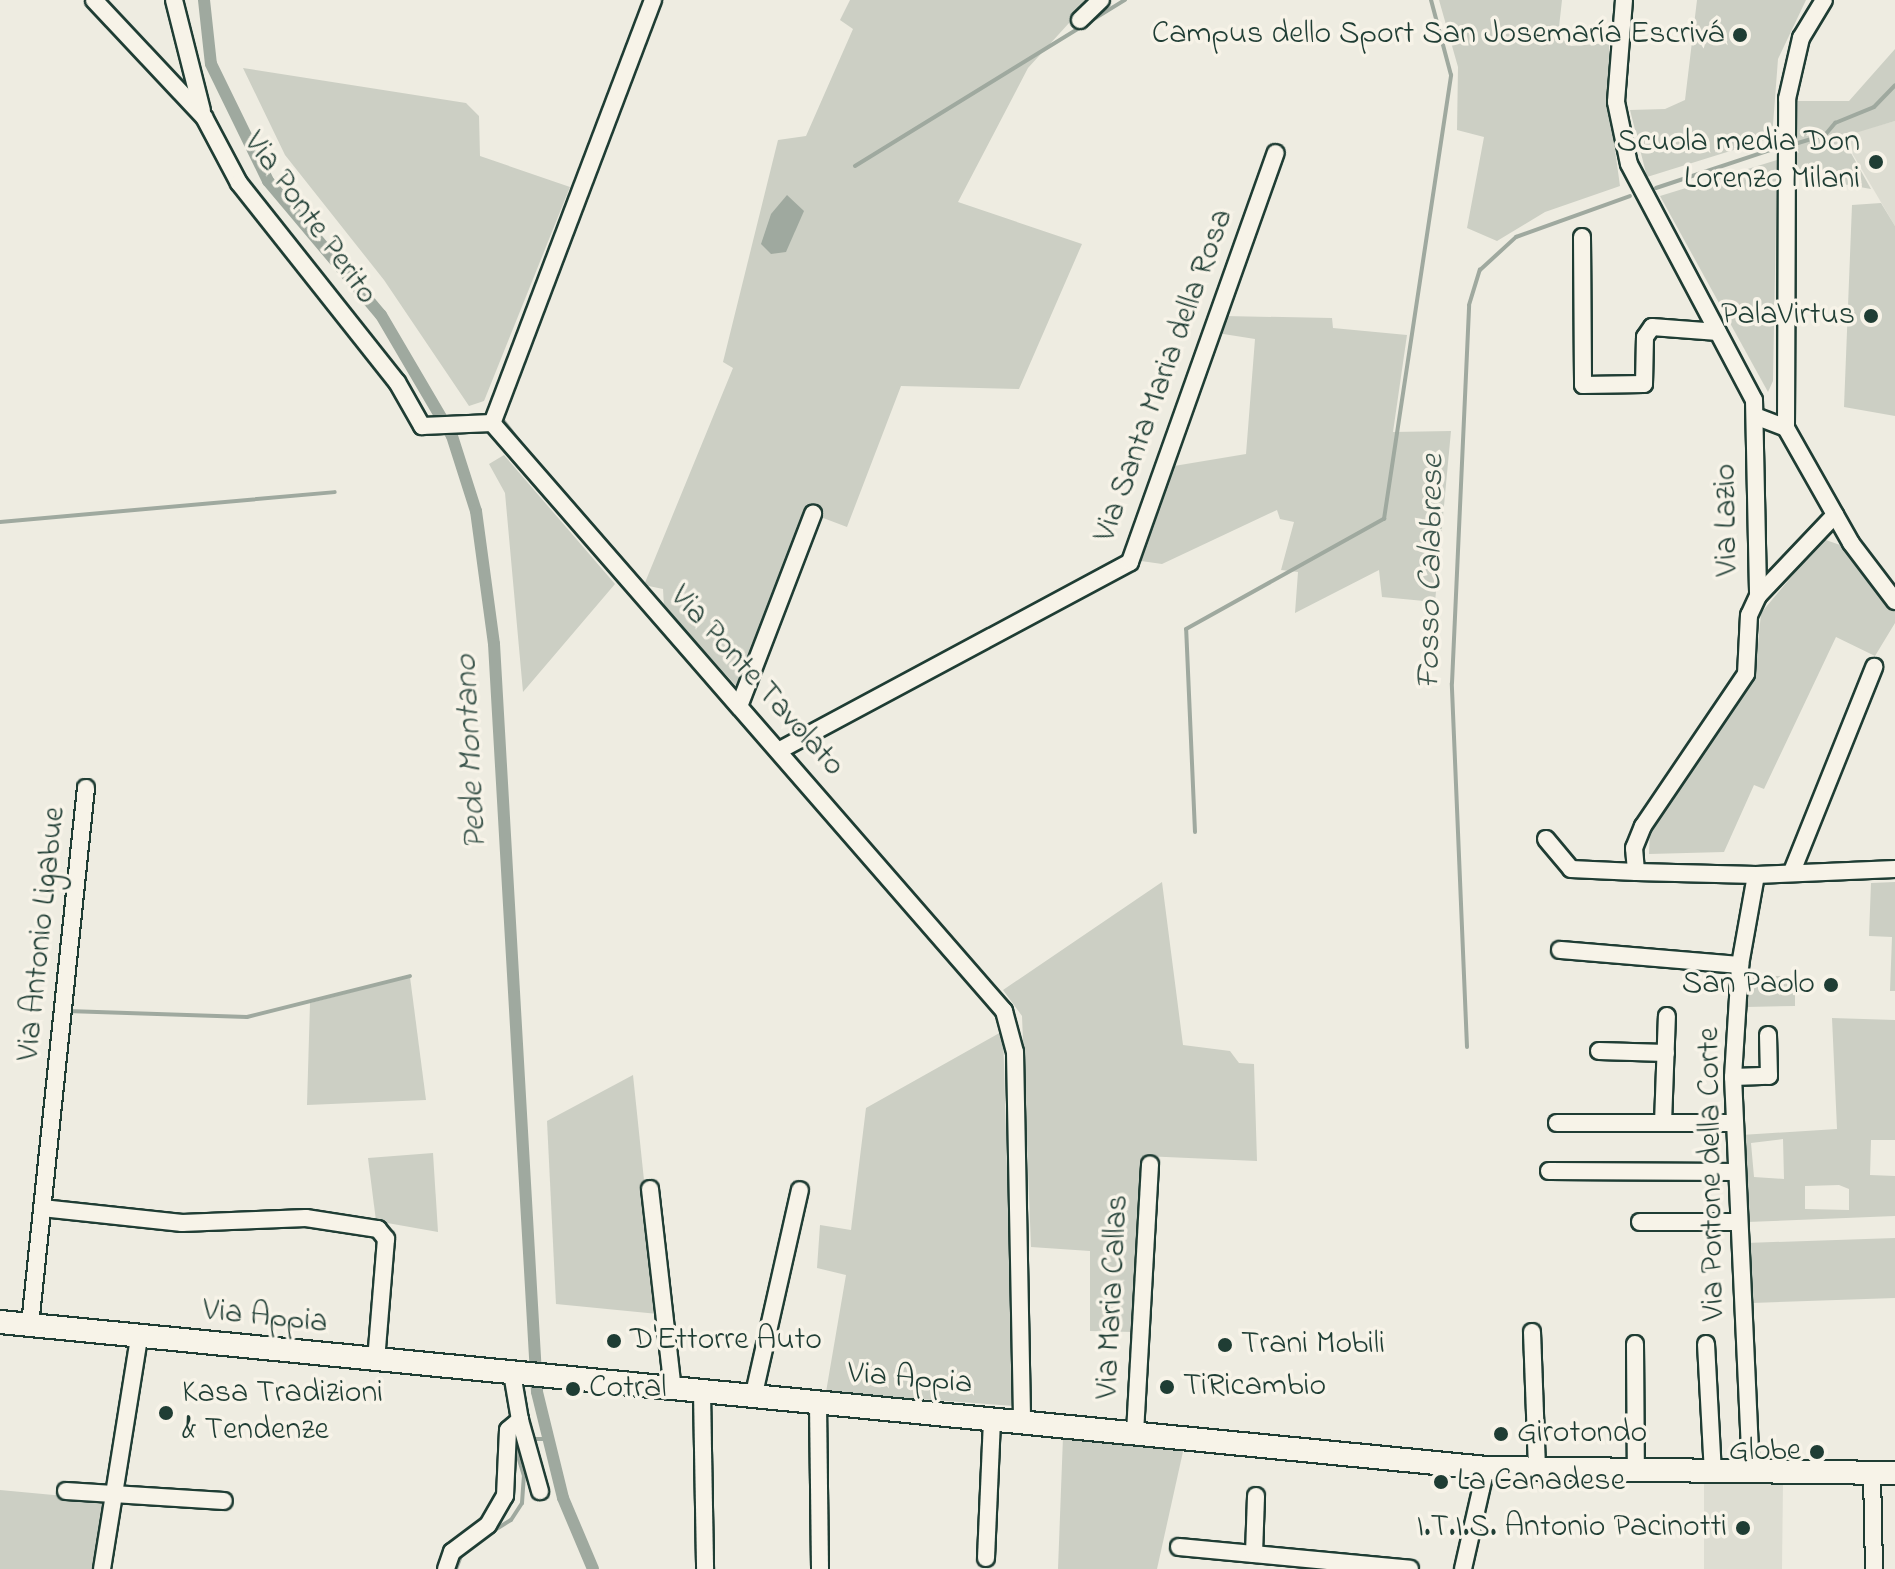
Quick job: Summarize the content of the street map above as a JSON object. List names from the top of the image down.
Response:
{
  "streets": {
    "main road": ["Via Appia"],
    "street": [
      "Via Ponte Perito",
      "Via Santa Maria della Rosa",
      "Via Lazio",
      "Via Ponte Tavolato",
      "Via Antonio Ligabue",
      "Via Portone della Corte",
      "Via Maria Callas"
    ]
  },
  "crossings": [
    ["Via Ponte Perito", "Via Ponte Tavolato"],
    ["Via Santa Maria della Rosa", "Via Ponte Tavolato"],
    ["Via Ponte Tavolato", "Via Appia"],
    ["Via Antonio Ligabue", "Via Appia"],
    ["Via Portone della Corte", "Via Appia"],
    ["Via Maria Callas", "Via Appia"]
  ],
  "water": ["Fosso Calabrese", "Pede Montano"],
  "places": [
    "Campus dello Sport San Josemaría Escrivá",
    "Scuola media Don Lorenzo Milani",
    "PalaVirtus",
    "San Paolo",
    "D'Ettorre Auto",
    "Trani Mobili",
    "TiRicambio",
    "Cotral",
    "Kasa Tradizioni & Tendenze",
    "Girotondo",
    "Globe",
    "La Canadese",
    "I.T.I.S. Antonio Pacinotti"
  ]
}
